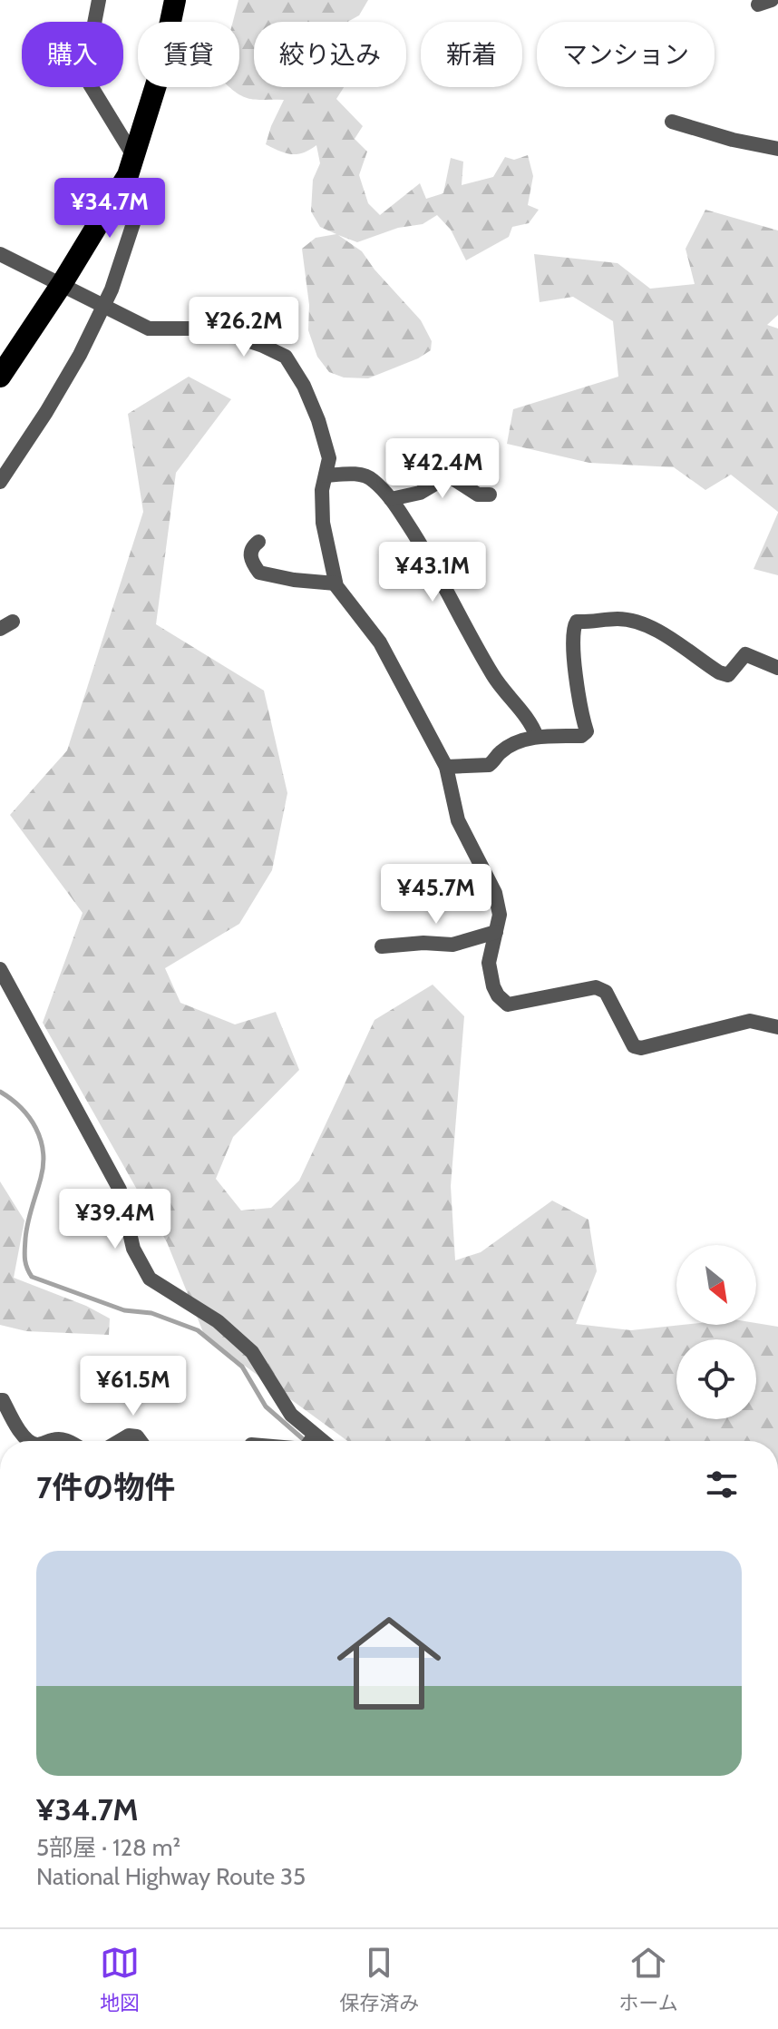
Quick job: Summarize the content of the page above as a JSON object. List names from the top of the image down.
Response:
{
  "north": "bottom right",
  "page": {
    "chip": [
      "購入",
      "賃貸",
      "絞り込み",
      "新着",
      "マンション"
    ],
    "price": [
      "¥34.7M",
      "¥26.2M",
      "¥42.4M",
      "¥43.1M",
      "¥45.7M",
      "¥39.4M",
      "¥61.5M"
    ],
    "heading": "7件の物件",
    "list": [
      {
        "name": "¥34.7M",
        "note": "5部屋 · 128 m² · National Highway Route 35"
      }
    ],
    "tabs": ["地図", "保存済み", "ホーム"]
  }
}
